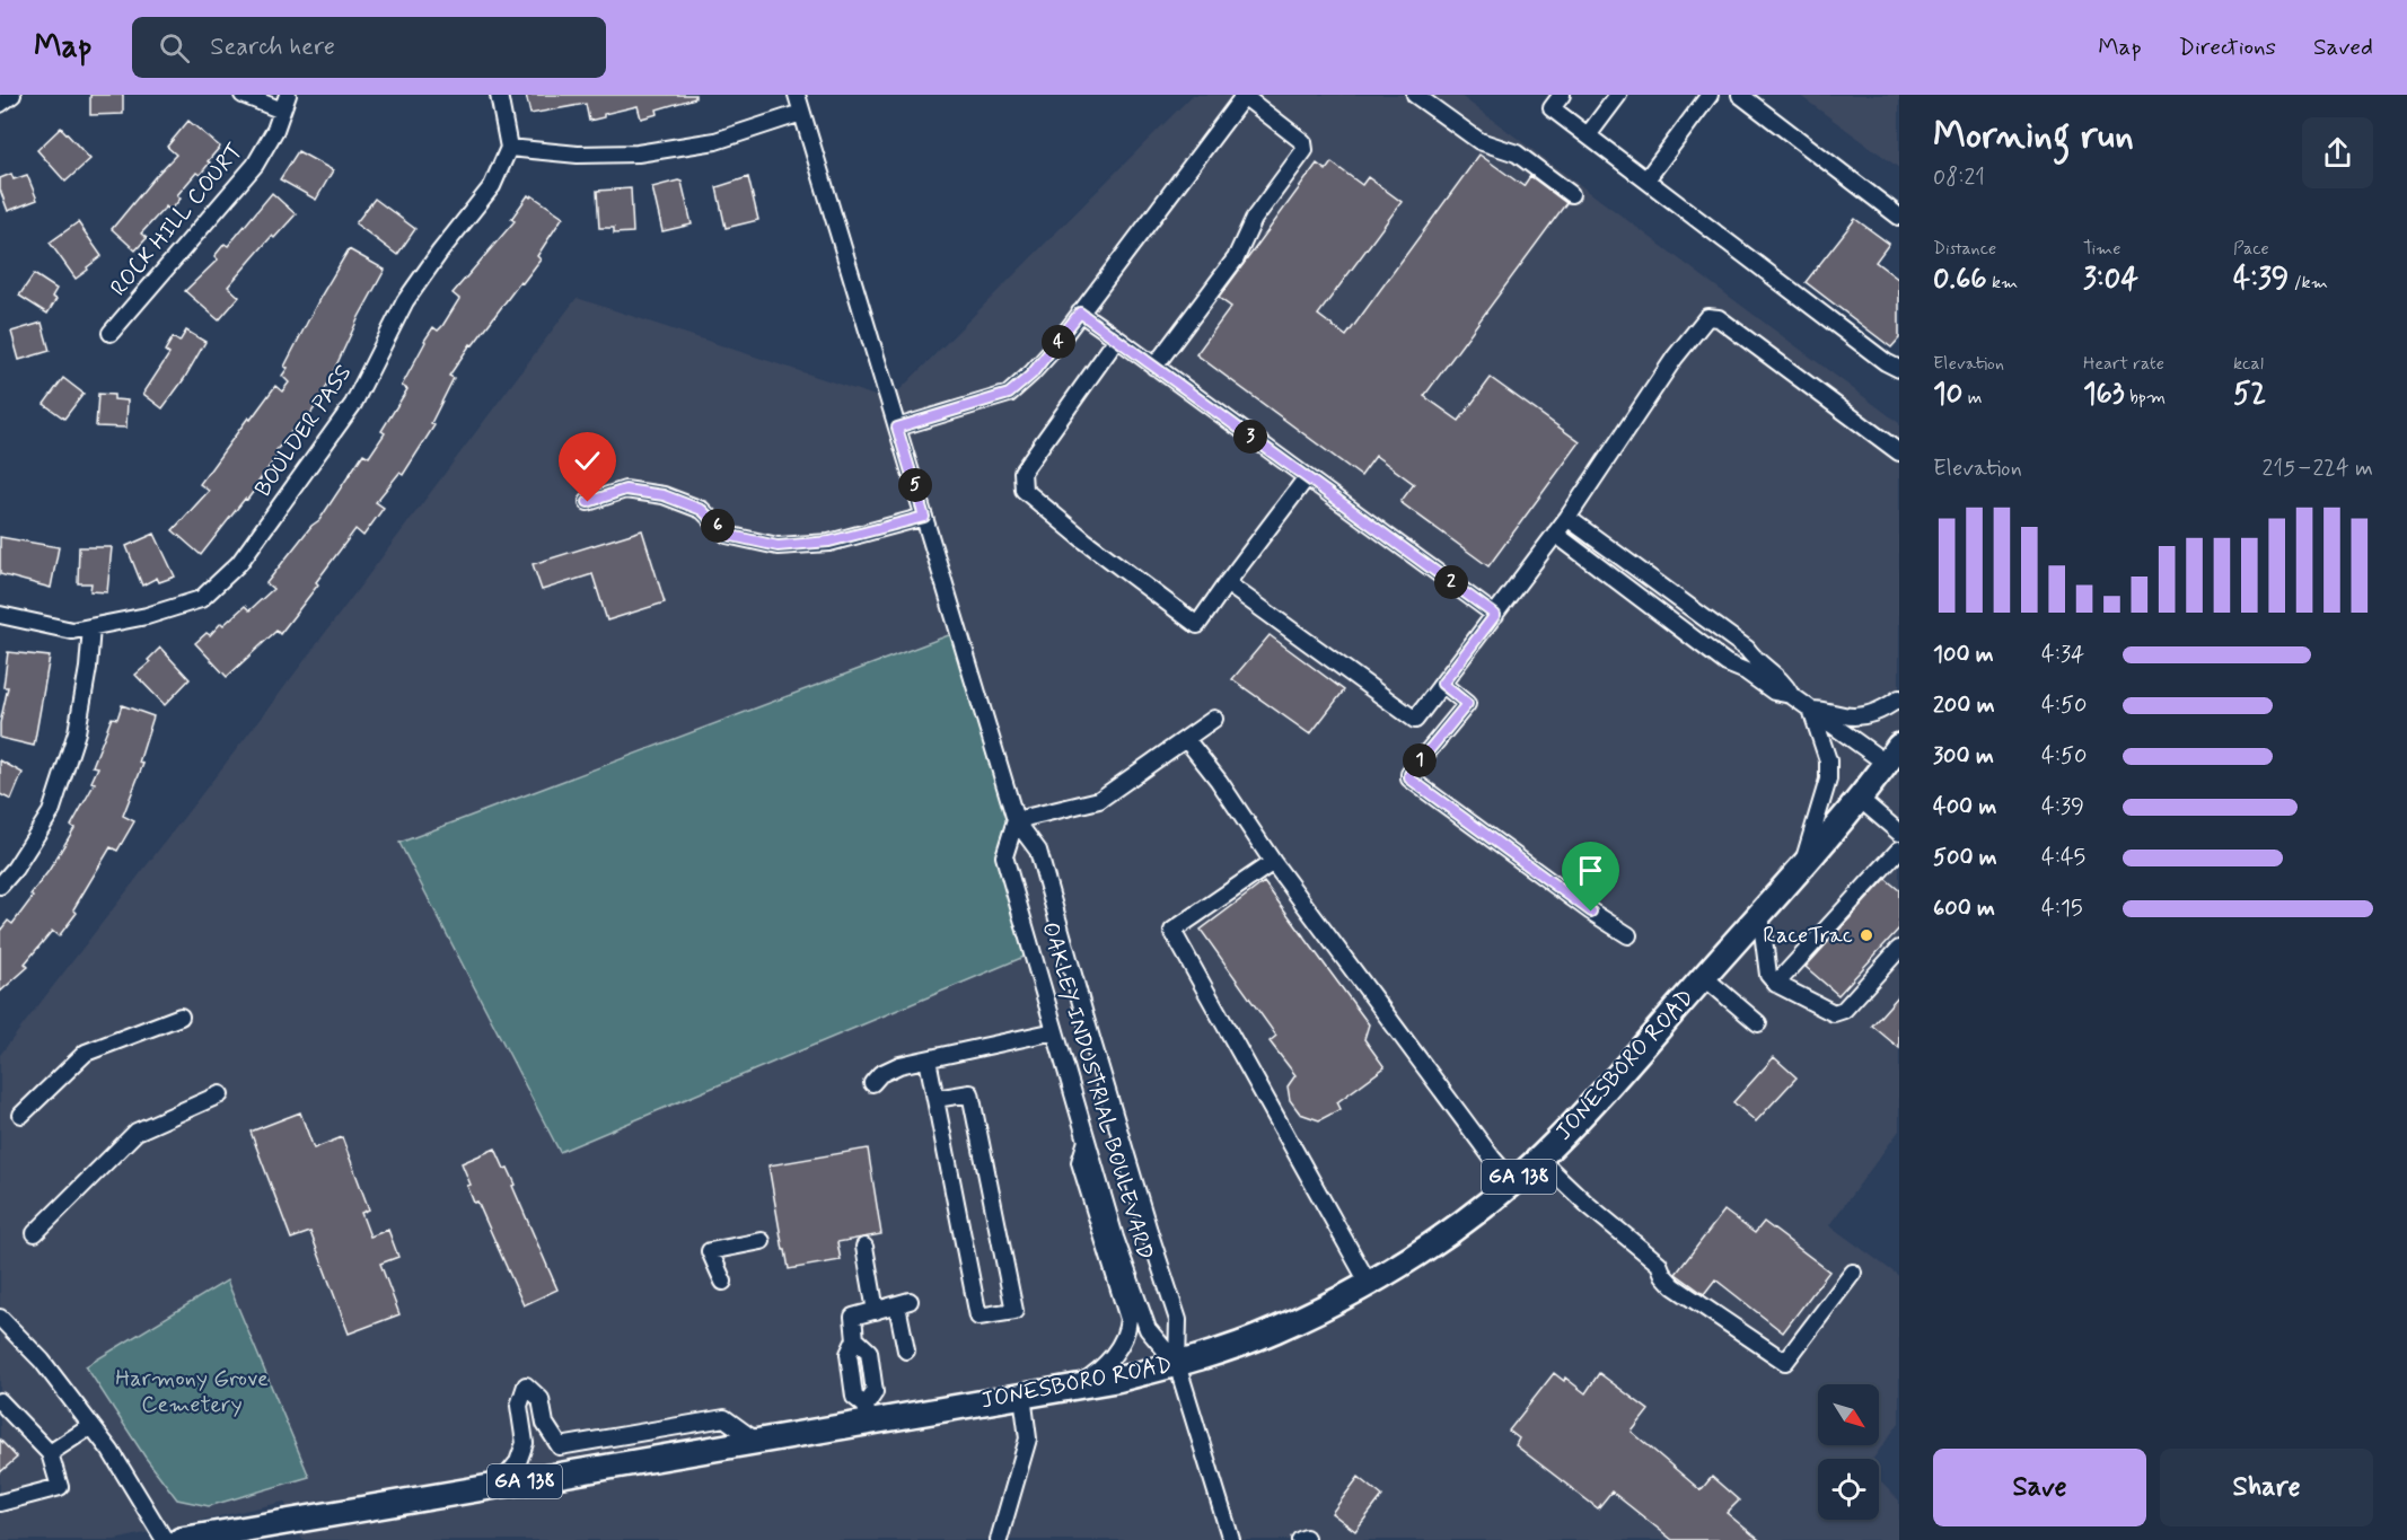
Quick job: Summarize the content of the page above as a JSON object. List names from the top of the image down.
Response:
{
  "streets": {
    "highway": ["JONESBORO ROAD", "GA 138"],
    "street": ["ROCK HILL COURT", "BOULDER PASS", "OAKLEY INDUSTRIAL BOULEVARD"]
  },
  "crossings": [
    ["JONESBORO ROAD", "OAKLEY INDUSTRIAL BOULEVARD"]
  ],
  "parks": ["Harmony Grove Cemetery"],
  "places": ["RaceTrac"],
  "north": "bottom right",
  "page": {
    "header": "Map",
    "search": "Search here",
    "nav": ["Map", "Directions", "Saved"],
    "heading": ["Morning run", "08:21"],
    "stats": [
      ["Distance", "0.66 km"],
      ["Time", "3:04"],
      ["Pace", "4:39 /km"],
      ["Elevation", "10 m"],
      ["Heart rate", "163 bpm"],
      ["kcal", "52"]
    ],
    "pins": [
      "4",
      "3",
      "5",
      "6",
      "2",
      "1"
    ],
    "chart": ["Elevation", "215–224 m"],
    "list": [
      {
        "name": "100 m",
        "note": "4:34"
      },
      {
        "name": "200 m",
        "note": "4:50"
      },
      {
        "name": "300 m",
        "note": "4:50"
      },
      {
        "name": "400 m",
        "note": "4:39"
      },
      {
        "name": "500 m",
        "note": "4:45"
      },
      {
        "name": "600 m",
        "note": "4:15"
      }
    ],
    "buttons": ["Save", "Share"]
  }
}
